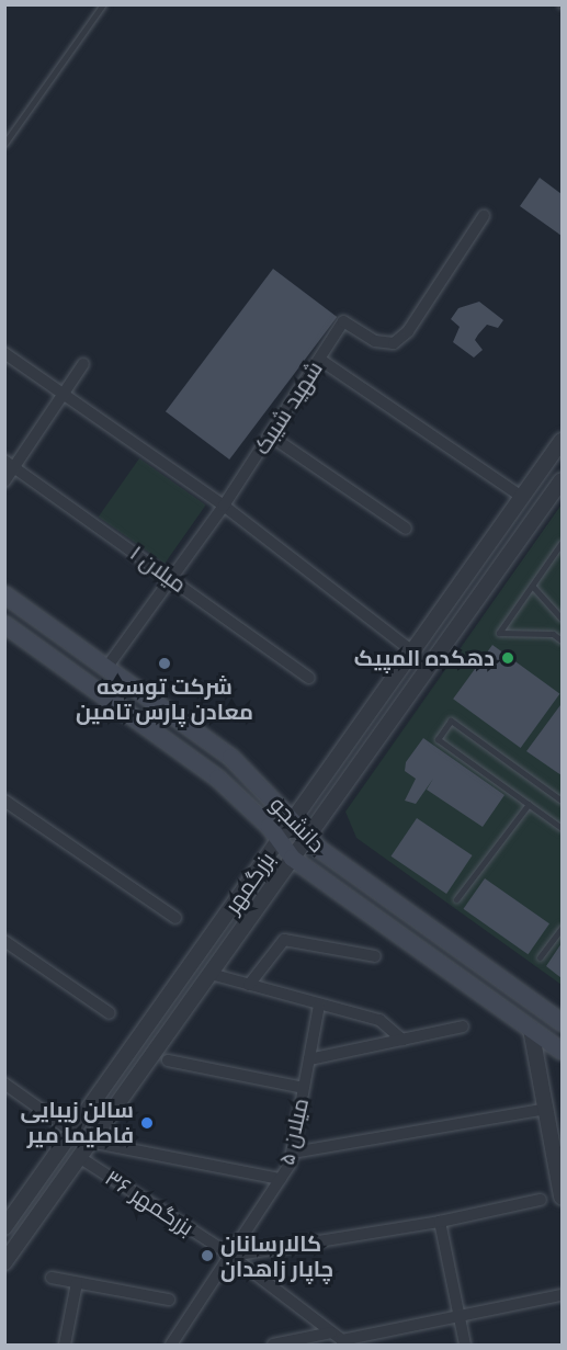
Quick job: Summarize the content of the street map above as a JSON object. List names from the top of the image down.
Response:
{
  "streets": {
    "main road": ["دانشجو"],
    "street": [
      "شهید شیبک",
      "میلان ۱",
      "بزرگمهر",
      "میلان ۵",
      "بزرگمهر ۳۶"
    ]
  },
  "crossings": [
    ["شهید شیبک", "میلان ۱"],
    ["شهید شیبک", "دانشجو"],
    ["دانشجو", "بزرگمهر"],
    ["بزرگمهر", "بزرگمهر ۳۶"],
    ["میلان ۵", "بزرگمهر ۳۶"]
  ],
  "places": [
    "دهکده المپیک",
    "شرکت توسعه معادن پارس تامین",
    "سالن زیبایی فاطیما میر",
    "کالارسانان چاپار زاهدان"
  ]
}
